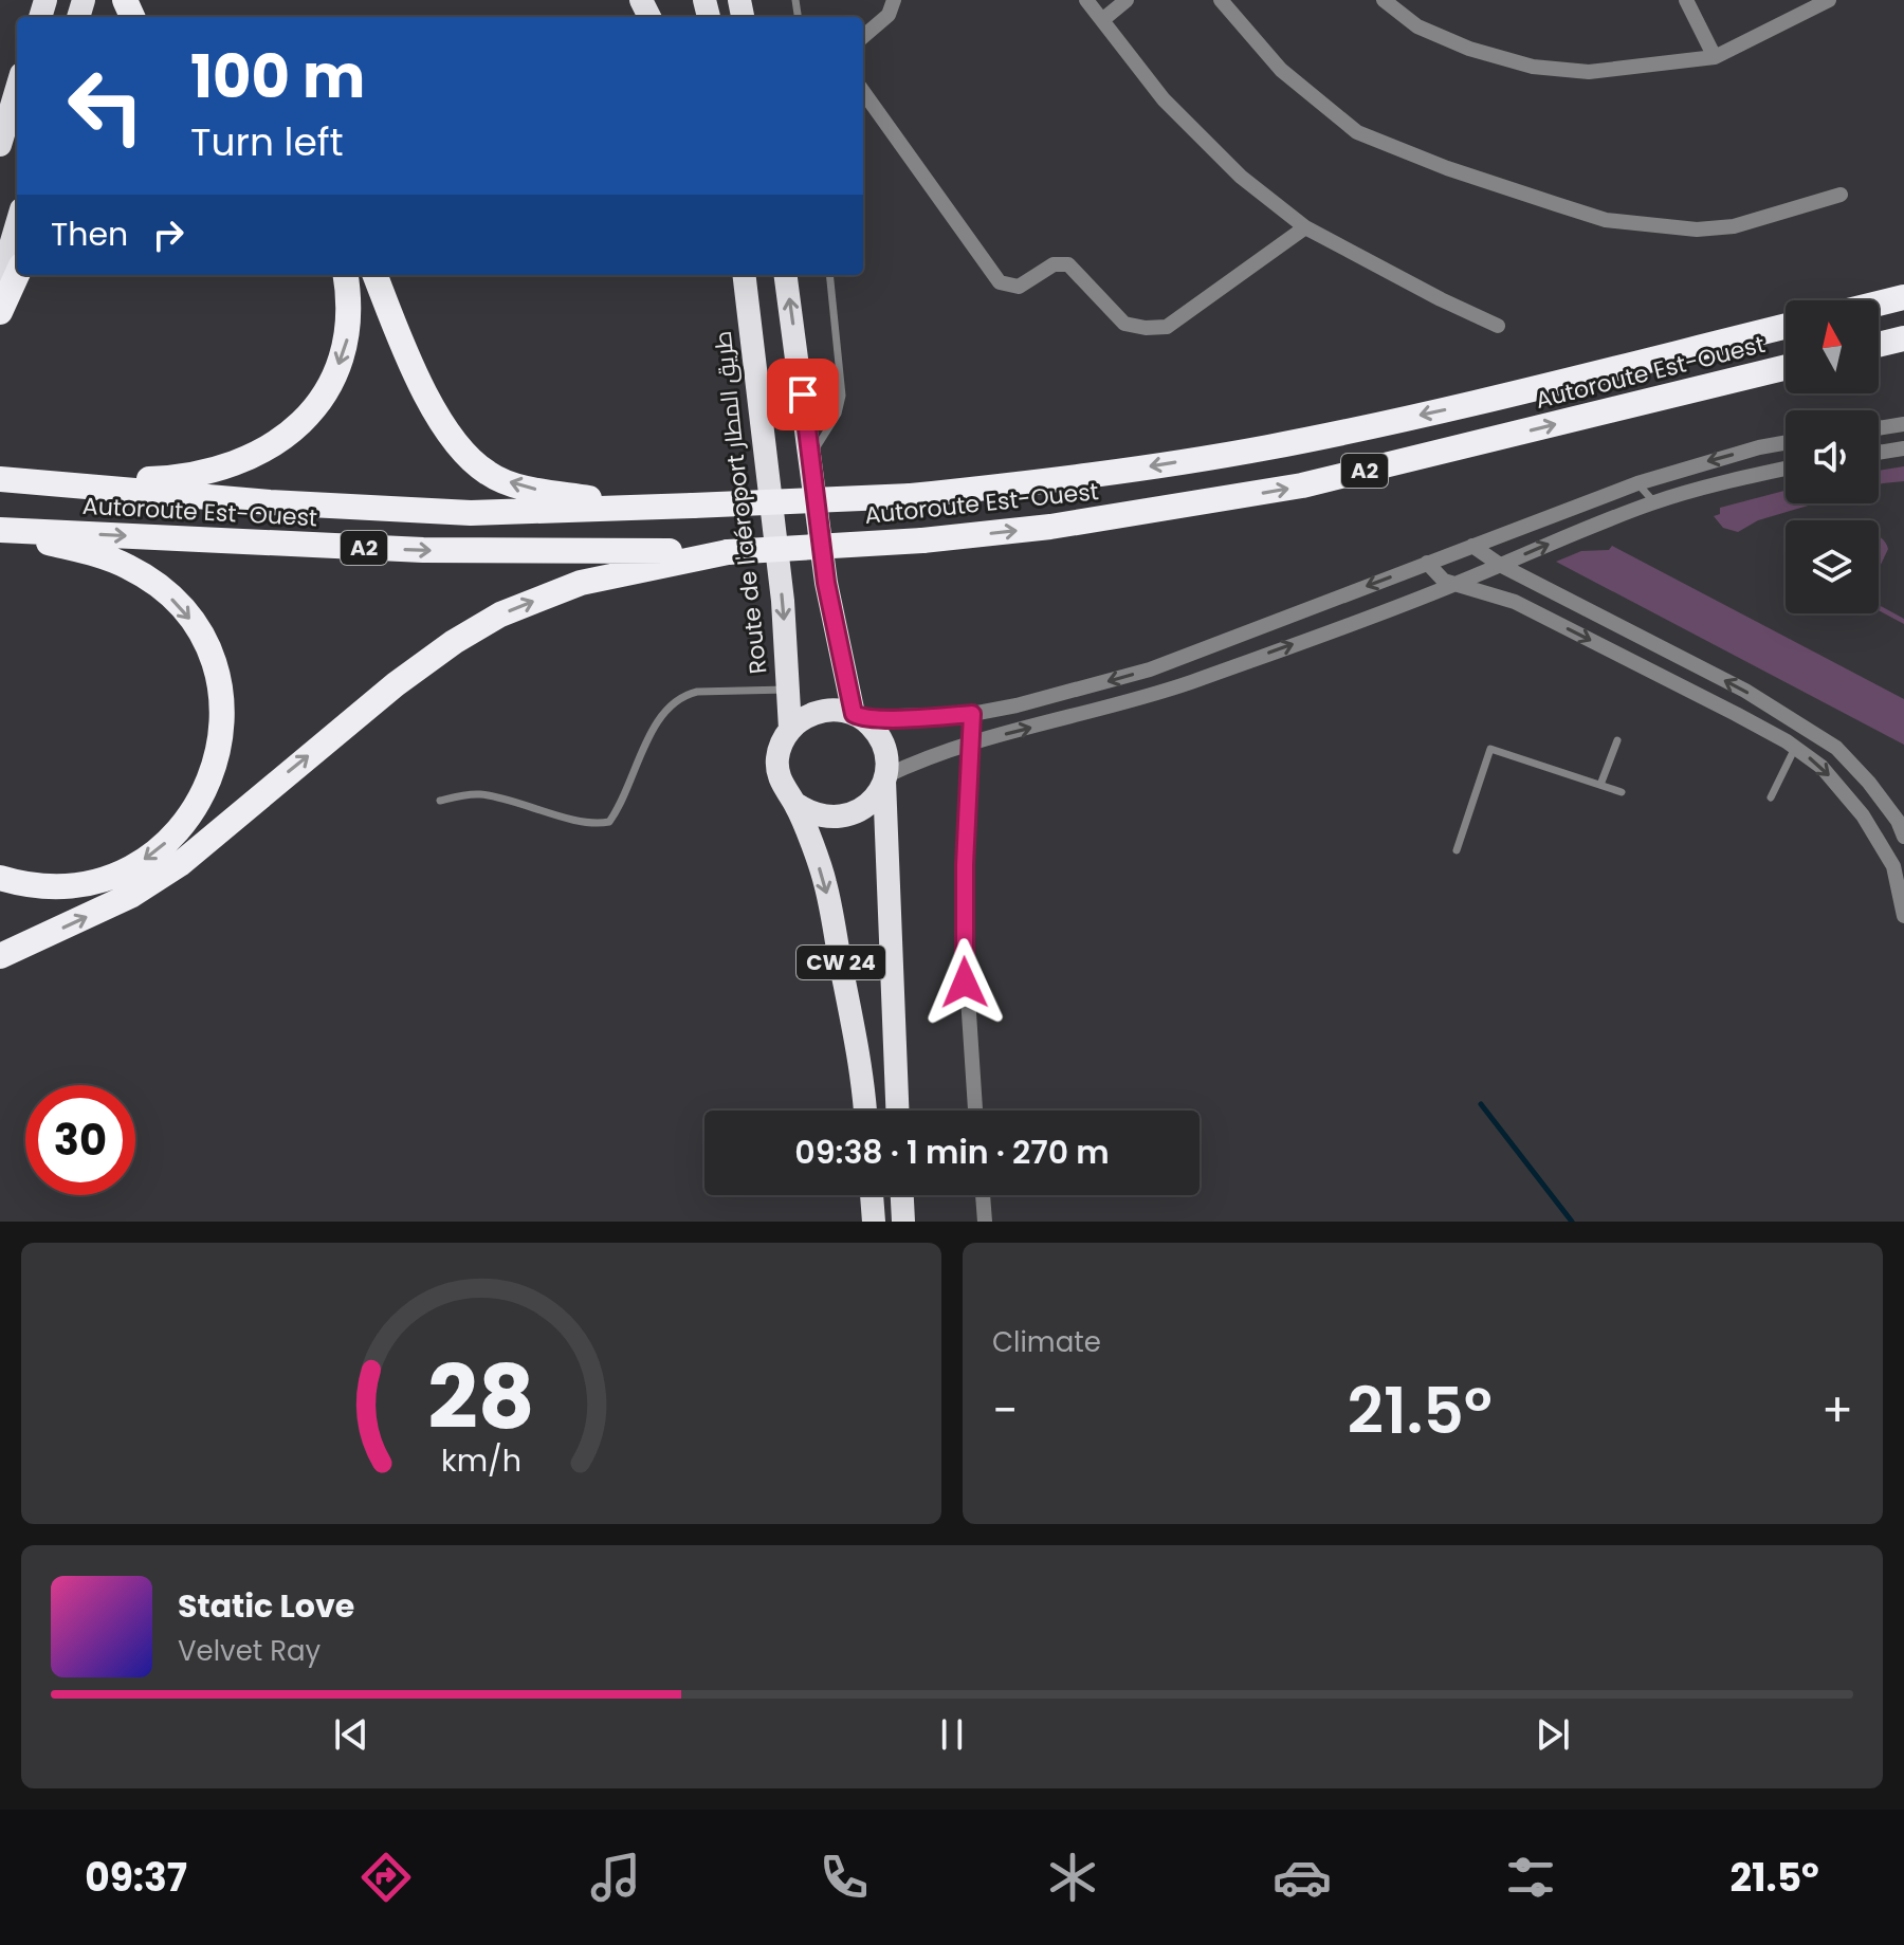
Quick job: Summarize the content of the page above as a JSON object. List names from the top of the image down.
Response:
{
  "streets": {
    "highway": [
      "Autoroute Est-Ouest",
      "A2",
      "Route de l'aéroport طريق المطار",
      "CW 24"
    ]
  },
  "crossings": [
    ["Route de l'aéroport طريق المطار", "CW 24"]
  ],
  "north": "top",
  "page": {
    "turn": ["100 m", "Turn left"],
    "then": "Then",
    "limit": "30",
    "trip": "09:38 · 1 min · 270 m",
    "tile": "Climate",
    "heat": ["−", "21.5°", "+"],
    "song": ["Static Love", "Velvet Ray"],
    "tabs": ["09:37", "21.5°"],
    "gauge": ["28", "km/h"]
  }
}
